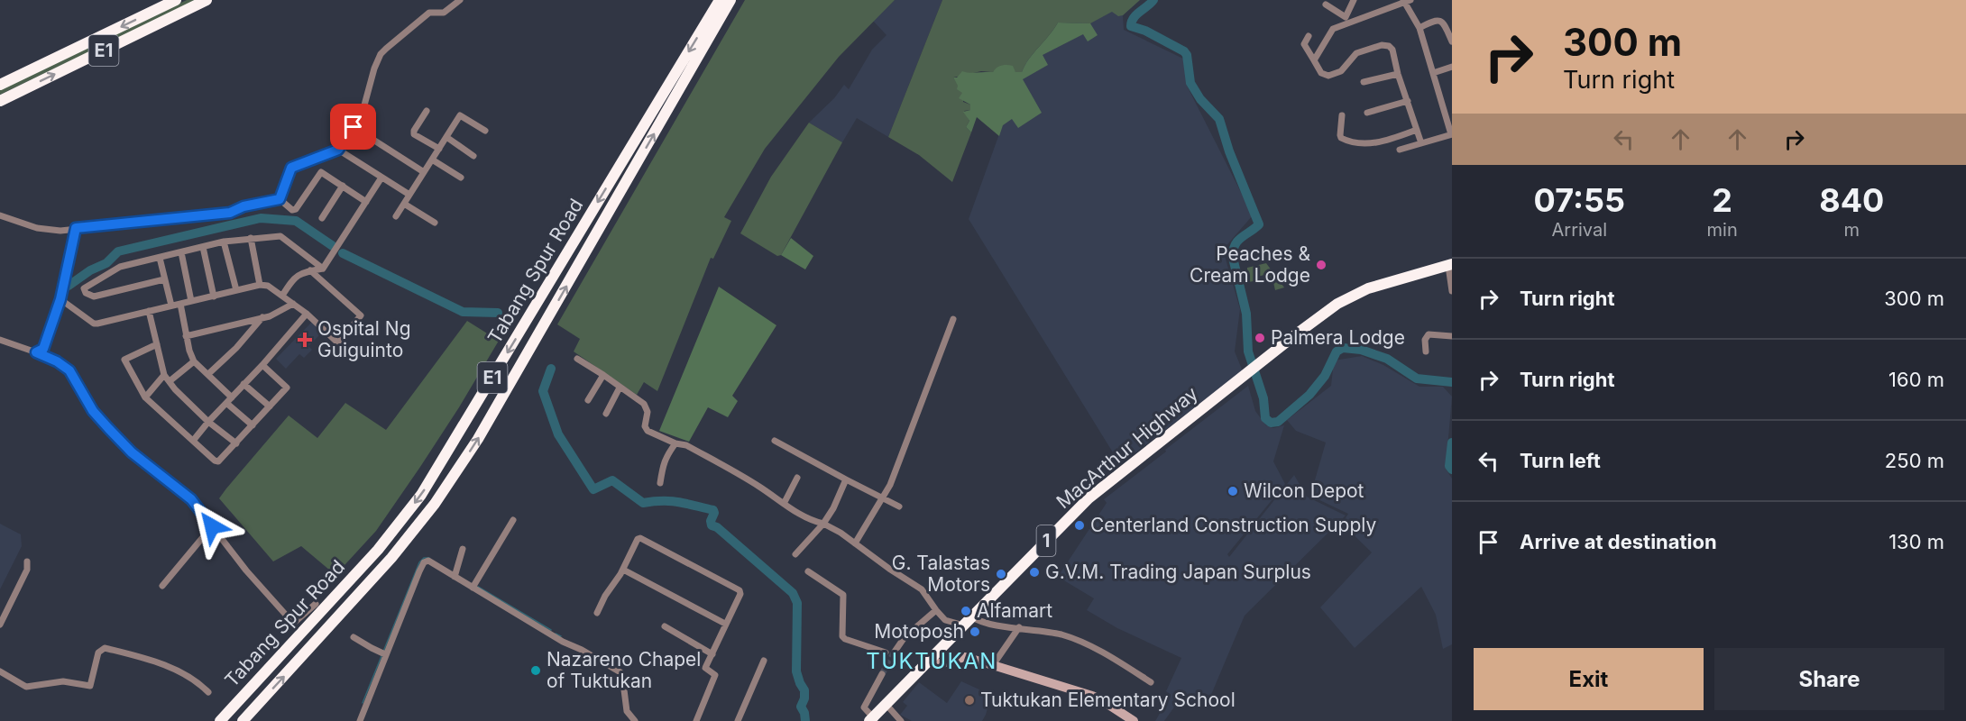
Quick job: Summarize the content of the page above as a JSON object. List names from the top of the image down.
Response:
{
  "streets": {
    "highway": [
      "E1",
      "Tabang Spur Road",
      "MacArthur Highway",
      "1"
    ]
  },
  "districts": ["TUKTUKAN"],
  "places": {
    "other": [
      "Peaches & Cream Lodge",
      "Palmera Lodge",
      "Wilcon Depot",
      "Centerland Construction Supply",
      "G.V.M. Trading Japan Surplus",
      "G. Talastas Motors",
      "Alfamart",
      "Motoposh",
      "Nazareno Chapel of Tuktukan",
      "Tuktukan Elementary School"
    ],
    "health": ["Ospital Ng Guiguinto"]
  },
  "page": {
    "turn": ["300 m", "Turn right"],
    "eta": [
      "07:55",
      "Arrival",
      "2",
      "min",
      "840",
      "m"
    ],
    "list": [
      {
        "name": "Turn right",
        "value": "300 m"
      },
      {
        "name": "Turn right",
        "value": "160 m"
      },
      {
        "name": "Turn left",
        "value": "250 m"
      },
      {
        "name": "Arrive at destination",
        "value": "130 m"
      }
    ],
    "buttons": ["Exit", "Share"]
  }
}
